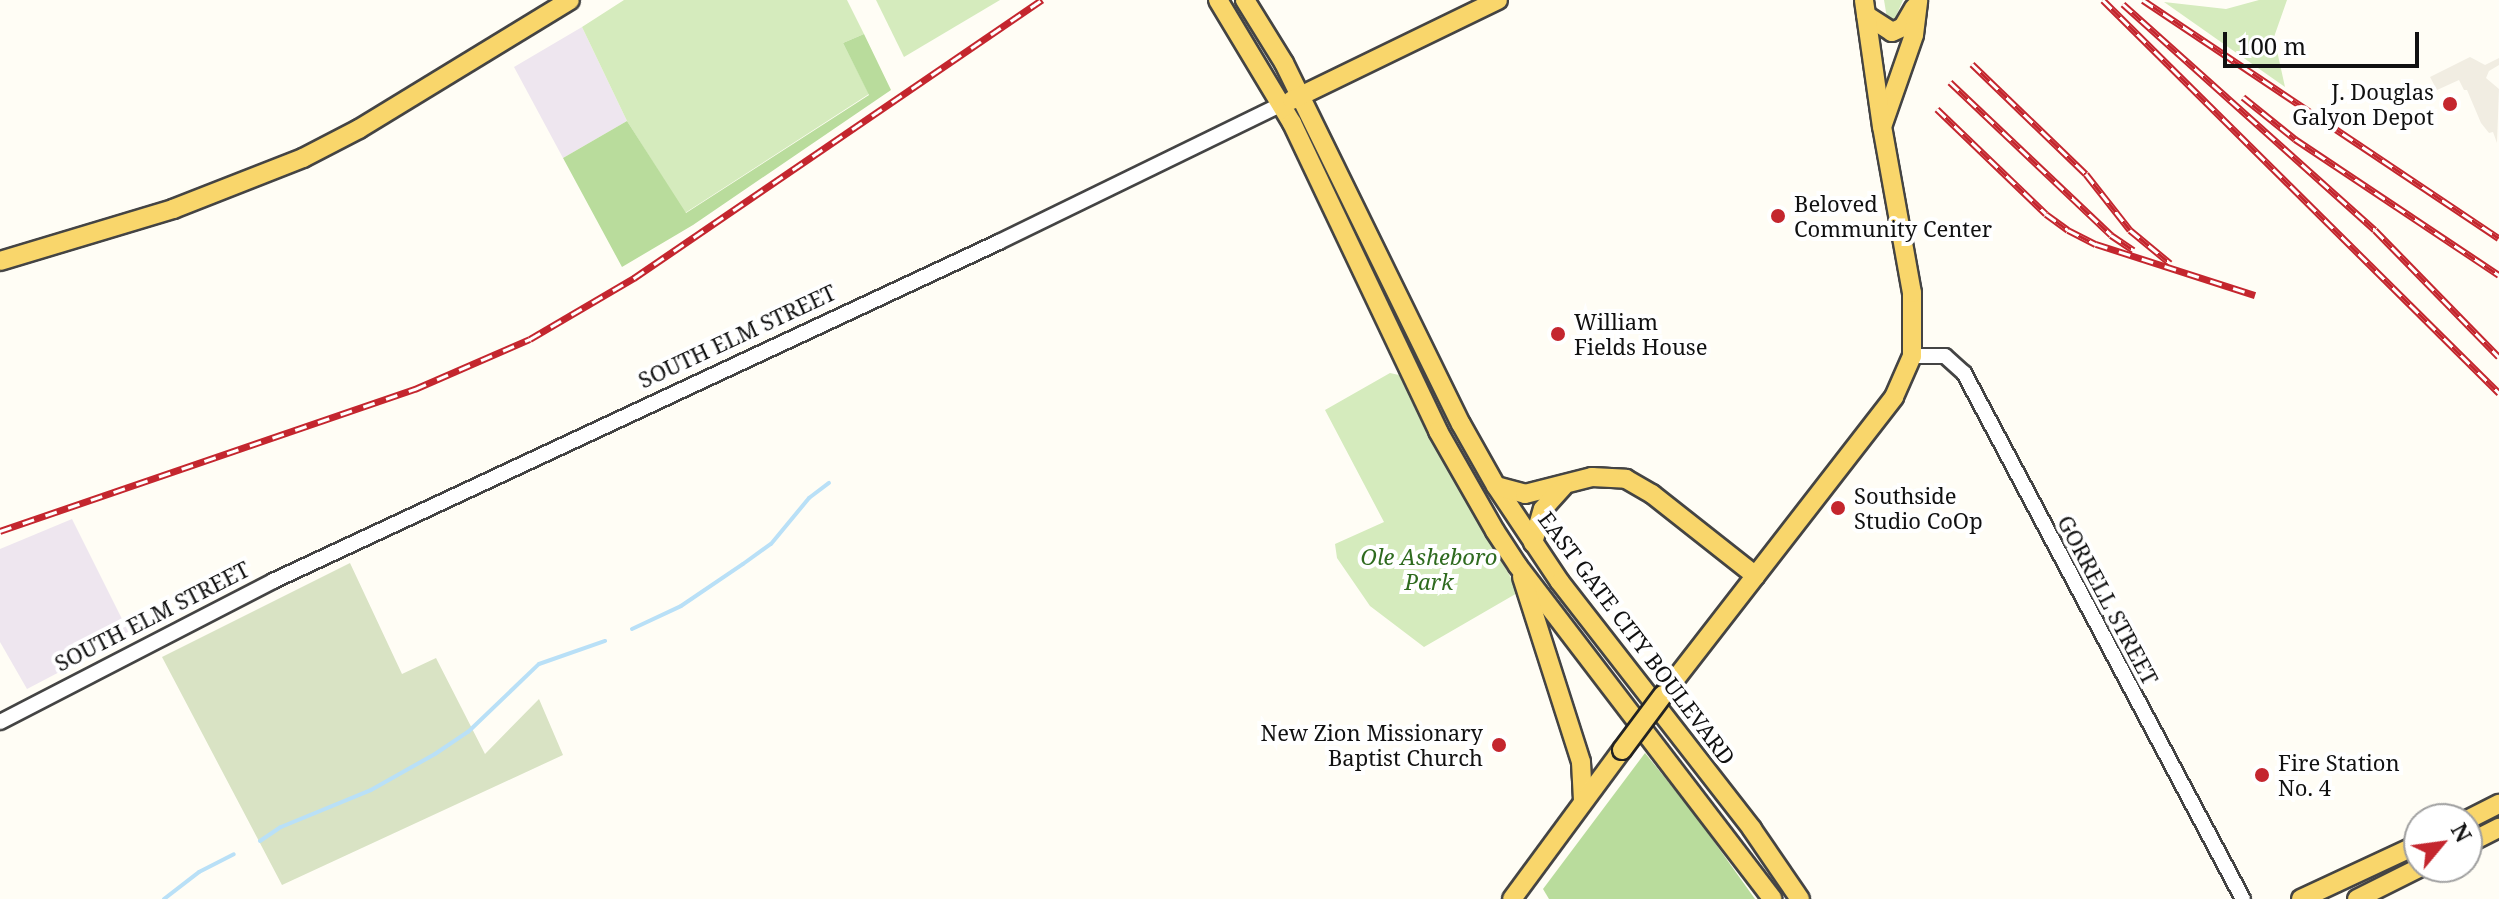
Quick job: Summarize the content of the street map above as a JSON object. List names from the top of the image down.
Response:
{
  "streets": {
    "main road": ["SOUTH ELM STREET", "EAST GATE CITY BOULEVARD"],
    "street": ["GORRELL STREET"]
  },
  "crossings": [
    ["SOUTH ELM STREET", "EAST GATE CITY BOULEVARD"]
  ],
  "parks": ["Ole Asheboro Park"],
  "places": [
    "J. Douglas Galyon Depot",
    "Beloved Community Center",
    "William Fields House",
    "Southside Studio CoOp",
    "New Zion Missionary Baptist Church",
    "Fire Station No. 4"
  ],
  "scale_bar": "100 m",
  "north": "top right"
}
